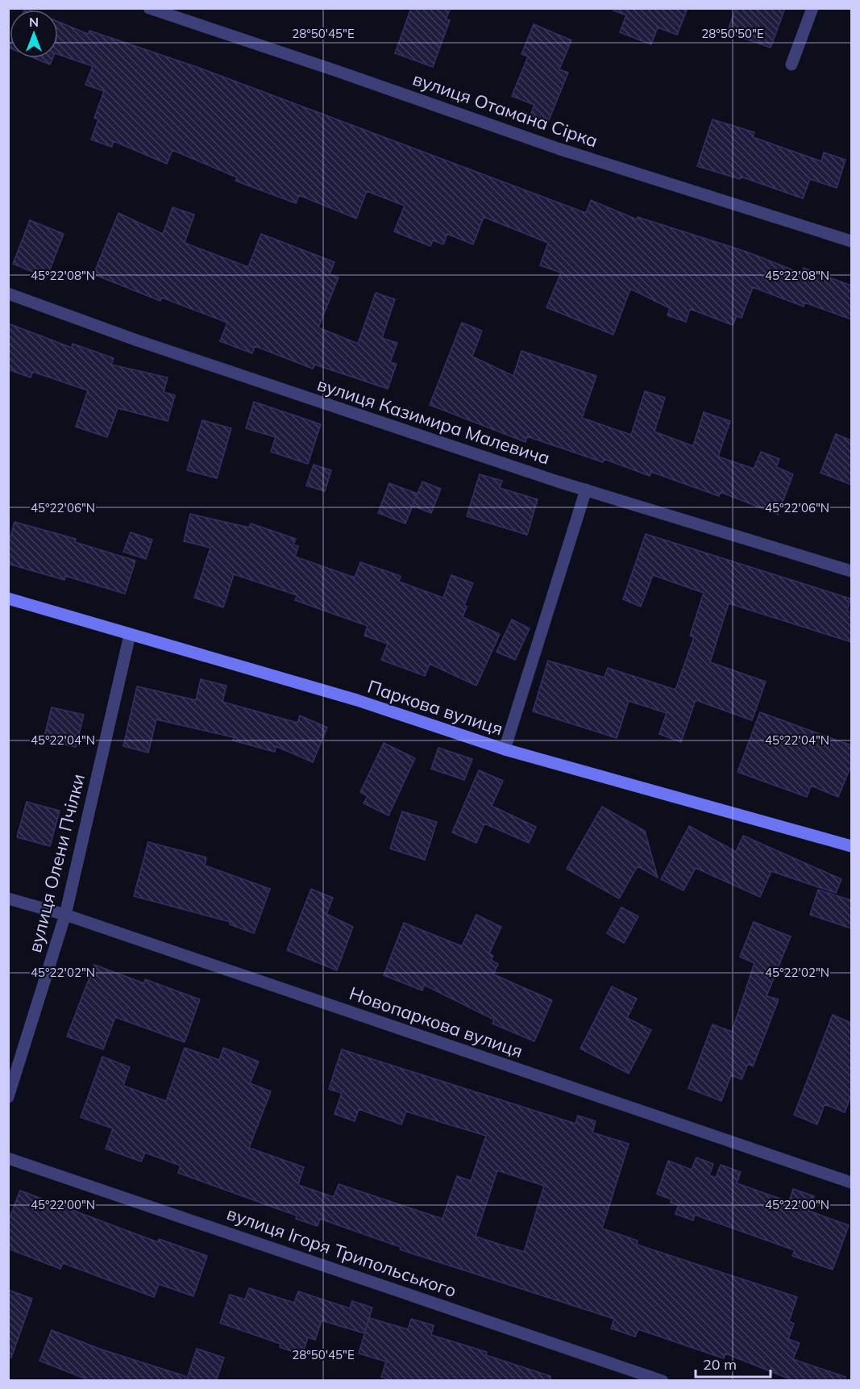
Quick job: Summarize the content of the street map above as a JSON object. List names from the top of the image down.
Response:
{
  "streets": {
    "street": [
      "вулиця Отамана Сірка",
      "вулиця Казимира Малевича",
      "Паркова вулиця",
      "вулиця Олени Пчілки",
      "Новопаркова вулиця",
      "вулиця Ігоря Трипольського"
    ]
  },
  "crossings": [
    ["Паркова вулиця", "вулиця Олени Пчілки"],
    ["вулиця Олени Пчілки", "Новопаркова вулиця"]
  ],
  "scale_bar": "20 m",
  "north": "top",
  "coordinates": [
    "28°50'45\"E",
    "28°50'50\"E",
    "45°22'08\"N",
    "45°22'06\"N",
    "45°22'04\"N",
    "45°22'02\"N",
    "45°22'00\"N"
  ]
}
